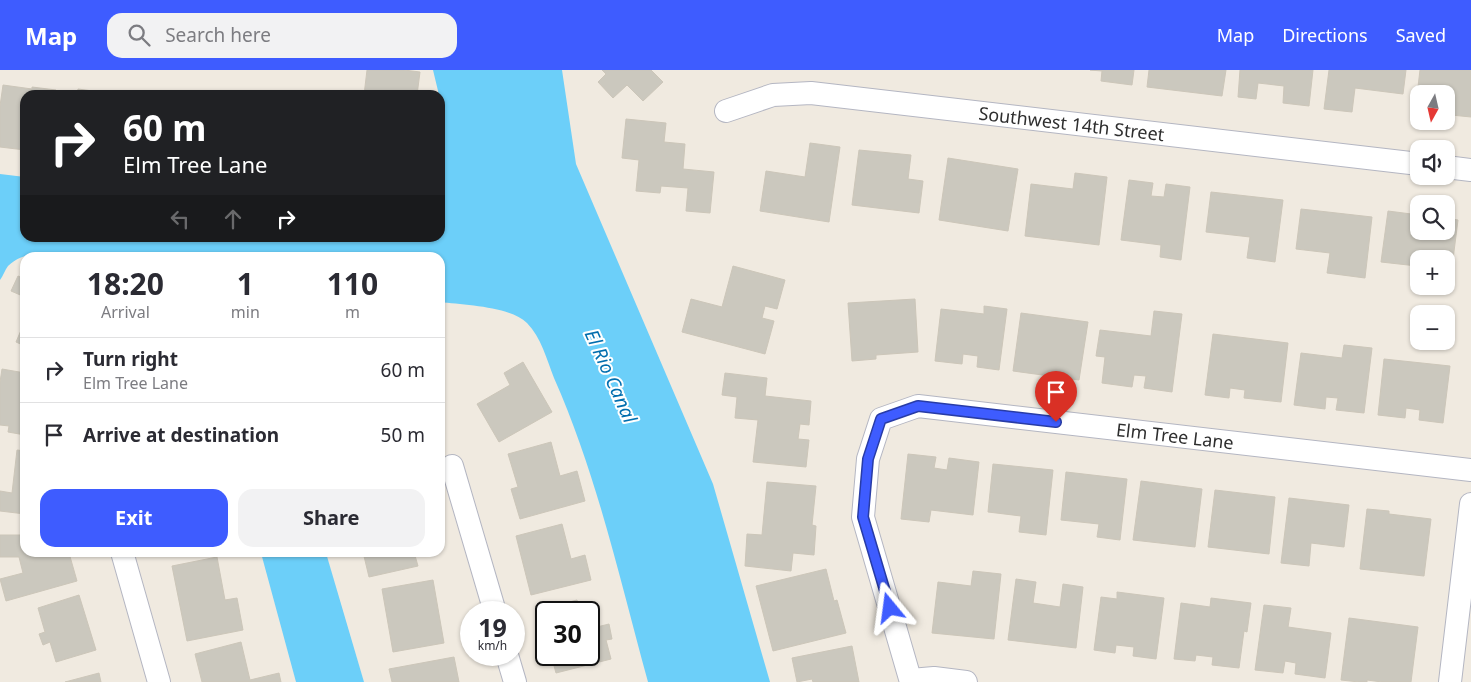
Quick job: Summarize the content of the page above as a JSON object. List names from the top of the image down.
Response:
{
  "streets": {
    "street": ["Southwest 14th Street", "Elm Tree Lane"]
  },
  "water": ["El Rio Canal"],
  "north": "bottom",
  "page": {
    "header": "Map",
    "search": "Search here",
    "nav": ["Map", "Directions", "Saved"],
    "map_buttons": ["+", "−"],
    "turn": ["60 m", "Elm Tree Lane"],
    "eta": [
      "18:20",
      "Arrival",
      "1",
      "min",
      "110",
      "m"
    ],
    "list": [
      {
        "name": "Turn right",
        "note": "Elm Tree Lane",
        "value": "60 m"
      },
      {
        "name": "Arrive at destination",
        "value": "50 m"
      }
    ],
    "buttons": ["Exit", "Share"],
    "speed": "19 km/h",
    "limit": "30"
  }
}
